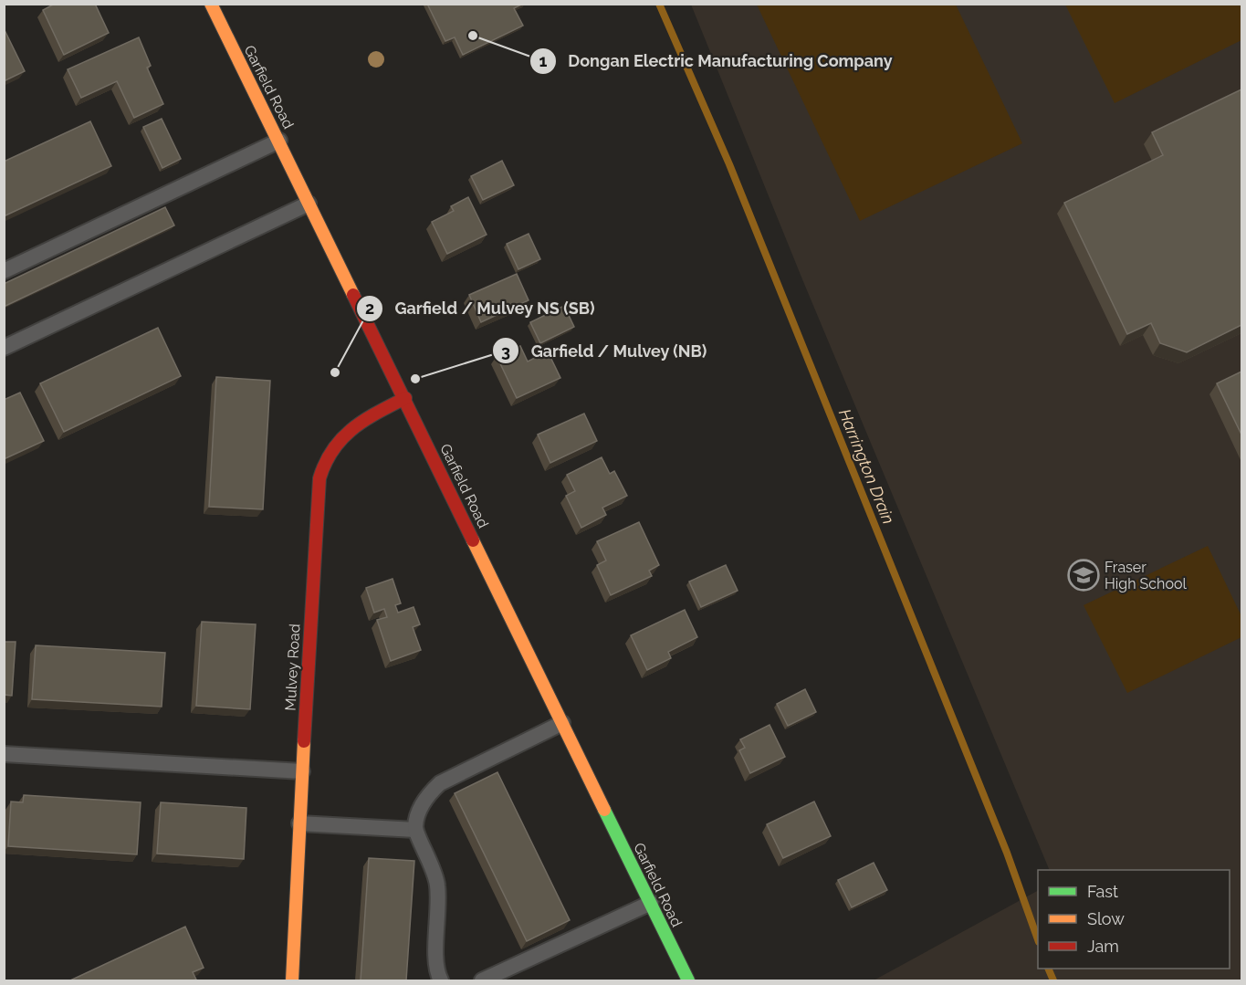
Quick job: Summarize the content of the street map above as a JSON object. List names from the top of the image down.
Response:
{
  "streets": {
    "main road": ["Garfield Road", "Mulvey Road"]
  },
  "crossings": [
    ["Garfield Road", "Mulvey Road"]
  ],
  "water": ["Harrington Drain"],
  "places": {
    "other": ["Dongan Electric Manufacturing Company", "Garfield / Mulvey NS (SB)", "Garfield / Mulvey (NB)"],
    "school or university": ["Fraser High School"]
  },
  "legend": ["Fast", "Slow", "Jam"]
}
